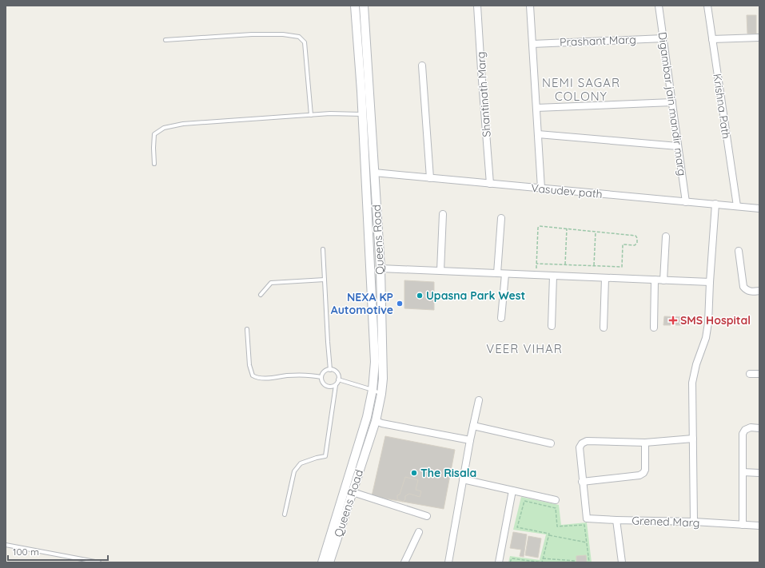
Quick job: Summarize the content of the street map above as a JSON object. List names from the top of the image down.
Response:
{
  "streets": {
    "street": [
      "Prashant Marg",
      "Shantinath Marg",
      "Digambar jain mandir marg",
      "Krishna Path",
      "Vasudev path",
      "Queens Road",
      "Grened Marg"
    ]
  },
  "crossings": [
    ["Prashant Marg", "Digambar jain mandir marg"],
    ["Shantinath Marg", "Vasudev path"],
    ["Digambar jain mandir marg", "Vasudev path"],
    ["Krishna Path", "Vasudev path"],
    ["Vasudev path", "Queens Road"]
  ],
  "districts": ["NEMI SAGAR COLONY", "VEER VIHAR"],
  "places": {
    "other": ["Upasna Park West", "NEXA KP Automotive", "The Risala"],
    "health": ["SMS Hospital"]
  },
  "scale_bar": "100 m"
}
